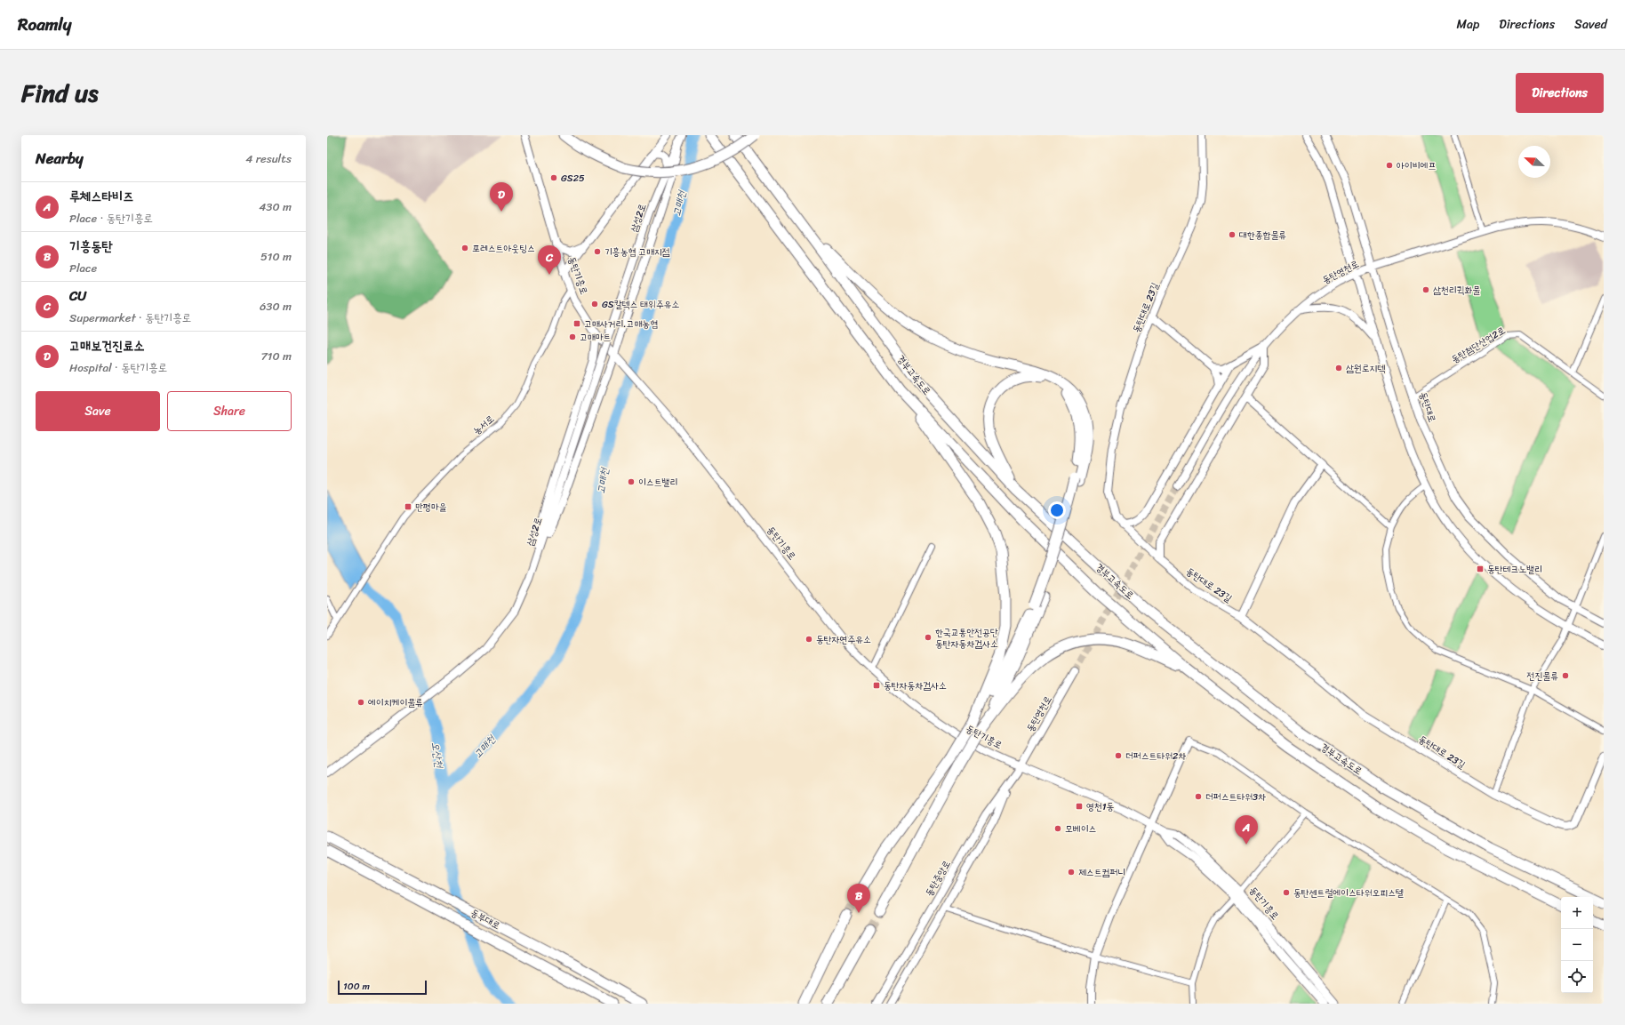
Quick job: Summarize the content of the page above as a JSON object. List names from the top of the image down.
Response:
{
  "streets": {
    "highway": ["경부고속도로", "동부대로"],
    "main road": ["동탄기흥로"],
    "street": [
      "삼성2로",
      "동탄영천로",
      "동탄대로 23길",
      "동탄첨단산업2로",
      "동탄대로",
      "농서로",
      "동탄중앙로"
    ]
  },
  "crossings": [
    ["동탄영천로", "동탄기흥로"],
    ["동탄영천로", "동탄대로"],
    ["동탄영천로", "동탄중앙로"],
    ["동탄기흥로", "농서로"],
    ["동탄기흥로", "동탄중앙로"],
    ["동탄첨단산업2로", "동탄대로"]
  ],
  "water": ["고매천", "오산천"],
  "places": {
    "other": [
      "아이비에프",
      "GS25",
      "대한종합물류",
      "포레스트아웃팅스",
      "기흥농협 고매지점",
      "삼천리퀵화물",
      "GS칼텍스 태위주유소",
      "고매마트",
      "삼원로지텍",
      "이스트밸리",
      "한국교통안전공단 동탄자동차검사소",
      "동탄자연주유소",
      "전진물류",
      "에이치케이물류",
      "더퍼스트타워2차",
      "더퍼스트타워3차",
      "모베이스",
      "제스트컴퍼니",
      "동탄센트럴에이스타워오피스텔"
    ],
    "transit": [
      "고매사거리.고매농협",
      "만평마을",
      "동탄테크노밸리",
      "동탄자동차검사소",
      "영천1동"
    ]
  },
  "scale_bar": "100 m",
  "north": "top left",
  "page": {
    "header": "Roamly",
    "nav": ["Map", "Directions", "Saved"],
    "title": "Find us",
    "buttons": [
      "Directions",
      ["Save", "Share"]
    ],
    "heading": ["Nearby", "4 results"],
    "list": [
      {
        "mark": "A",
        "name": "루체스타비즈",
        "note": "Place · 동탄기흥로",
        "value": "430 m"
      },
      {
        "mark": "B",
        "name": "기흥동탄",
        "note": "Place",
        "value": "510 m"
      },
      {
        "mark": "C",
        "name": "CU",
        "note": "Supermarket · 동탄기흥로",
        "value": "630 m"
      },
      {
        "mark": "D",
        "name": "고매보건진료소",
        "note": "Hospital · 동탄기흥로",
        "value": "710 m"
      }
    ],
    "pins": [
      "D",
      "C",
      "A",
      "B"
    ],
    "map_buttons": ["+", "−"],
    "scale": "100 m"
  }
}
